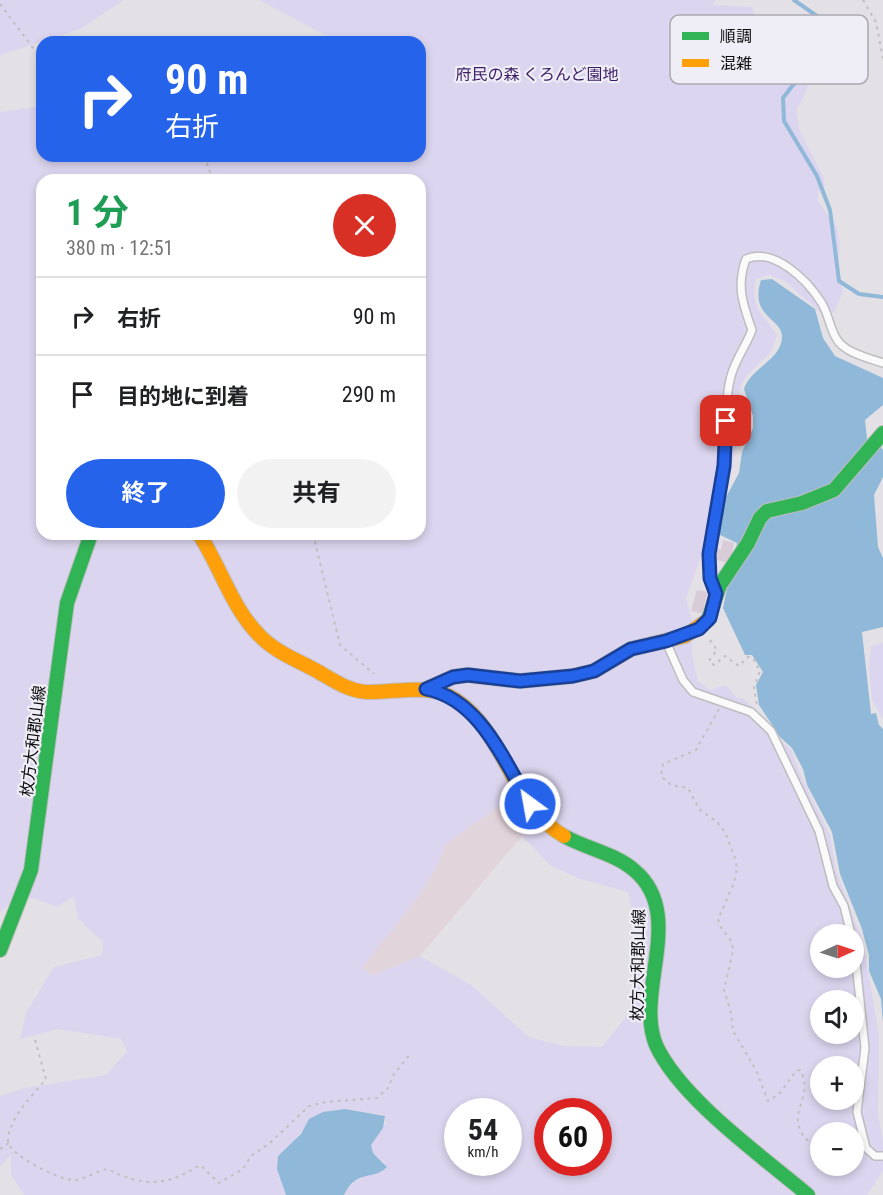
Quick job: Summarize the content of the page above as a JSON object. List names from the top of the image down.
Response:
{
  "streets": {
    "main road": ["枚方大和郡山線"]
  },
  "parks": ["府民の森 くろんど園地"],
  "legend": ["順調", "混雑"],
  "north": "right",
  "page": {
    "turn": ["90 m", "右折"],
    "heading": ["1 分", "380 m · 12:51"],
    "list": [
      {
        "name": "右折",
        "value": "90 m"
      },
      {
        "name": "目的地に到着",
        "value": "290 m"
      }
    ],
    "buttons": ["終了", "共有"],
    "map_buttons": ["+", "−"],
    "speed": "54 km/h",
    "limit": "60"
  }
}
